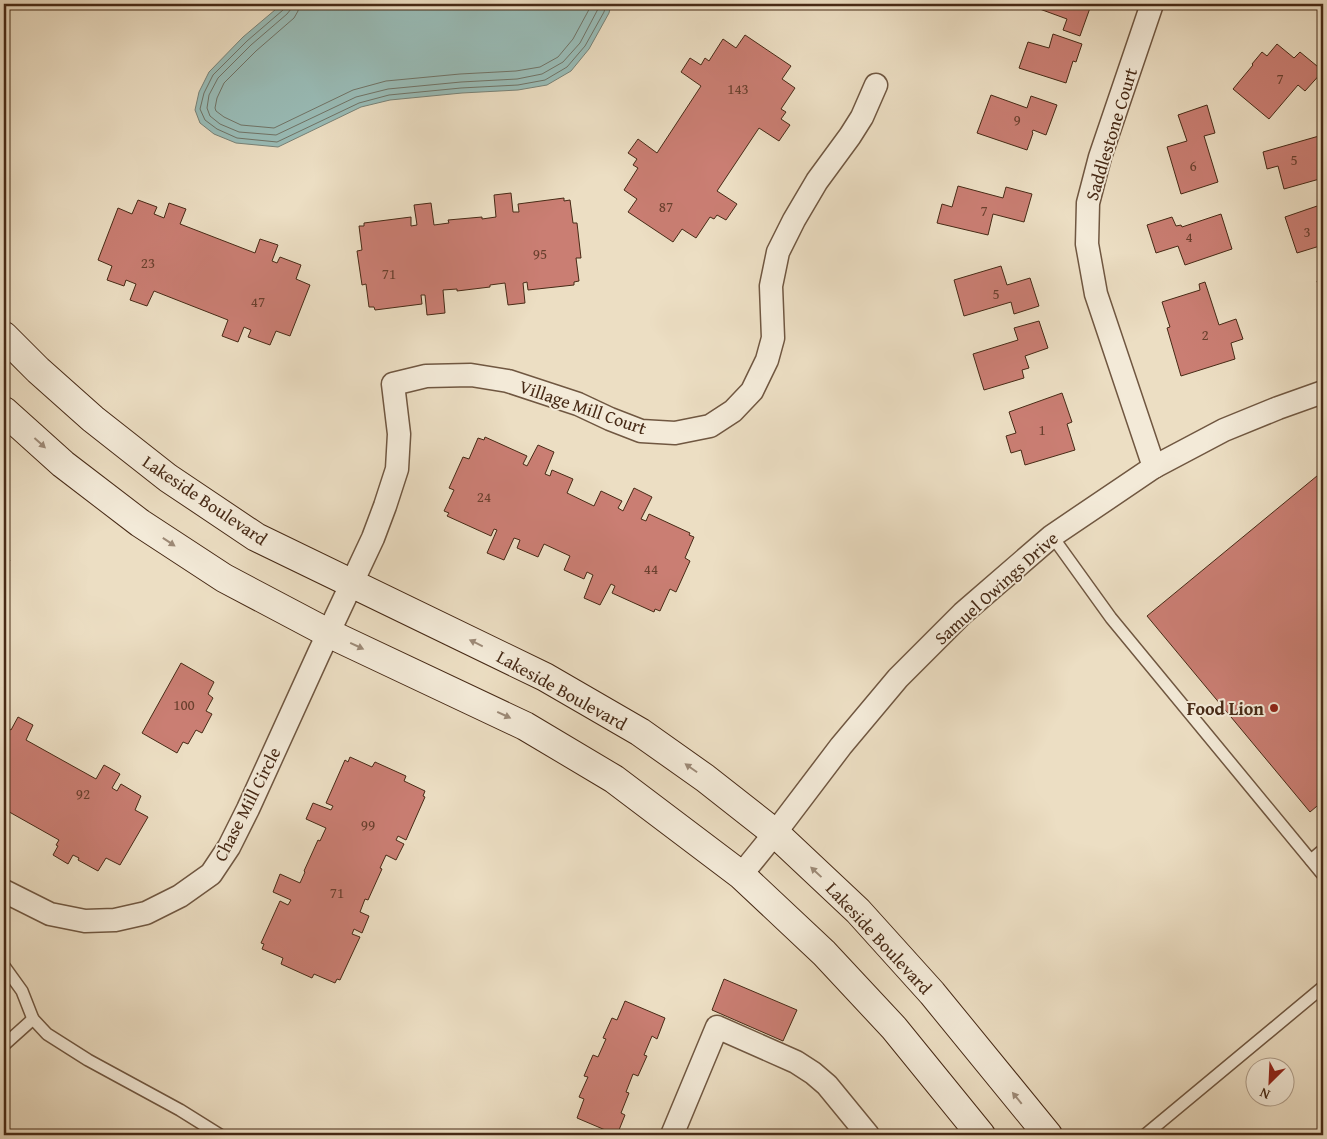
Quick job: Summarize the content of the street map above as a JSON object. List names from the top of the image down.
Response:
{
  "streets": {
    "main road": ["Lakeside Boulevard"],
    "street": [
      "Saddlestone Court",
      "Village Mill Court",
      "Samuel Owings Drive",
      "Chase Mill Circle"
    ]
  },
  "crossings": [
    ["Saddlestone Court", "Samuel Owings Drive"],
    ["Village Mill Court", "Lakeside Boulevard"],
    ["Village Mill Court", "Chase Mill Circle"],
    ["Lakeside Boulevard", "Samuel Owings Drive"],
    ["Lakeside Boulevard", "Chase Mill Circle"]
  ],
  "places": ["Food Lion"],
  "house_numbers": [
    "7",
    "143",
    "9",
    "5",
    "6",
    "87",
    "7",
    "3",
    "4",
    "95",
    "23",
    "71",
    "5",
    "47",
    "2",
    "1",
    "24",
    "44",
    "100",
    "92",
    "99",
    "71"
  ],
  "north": "bottom left"
}
